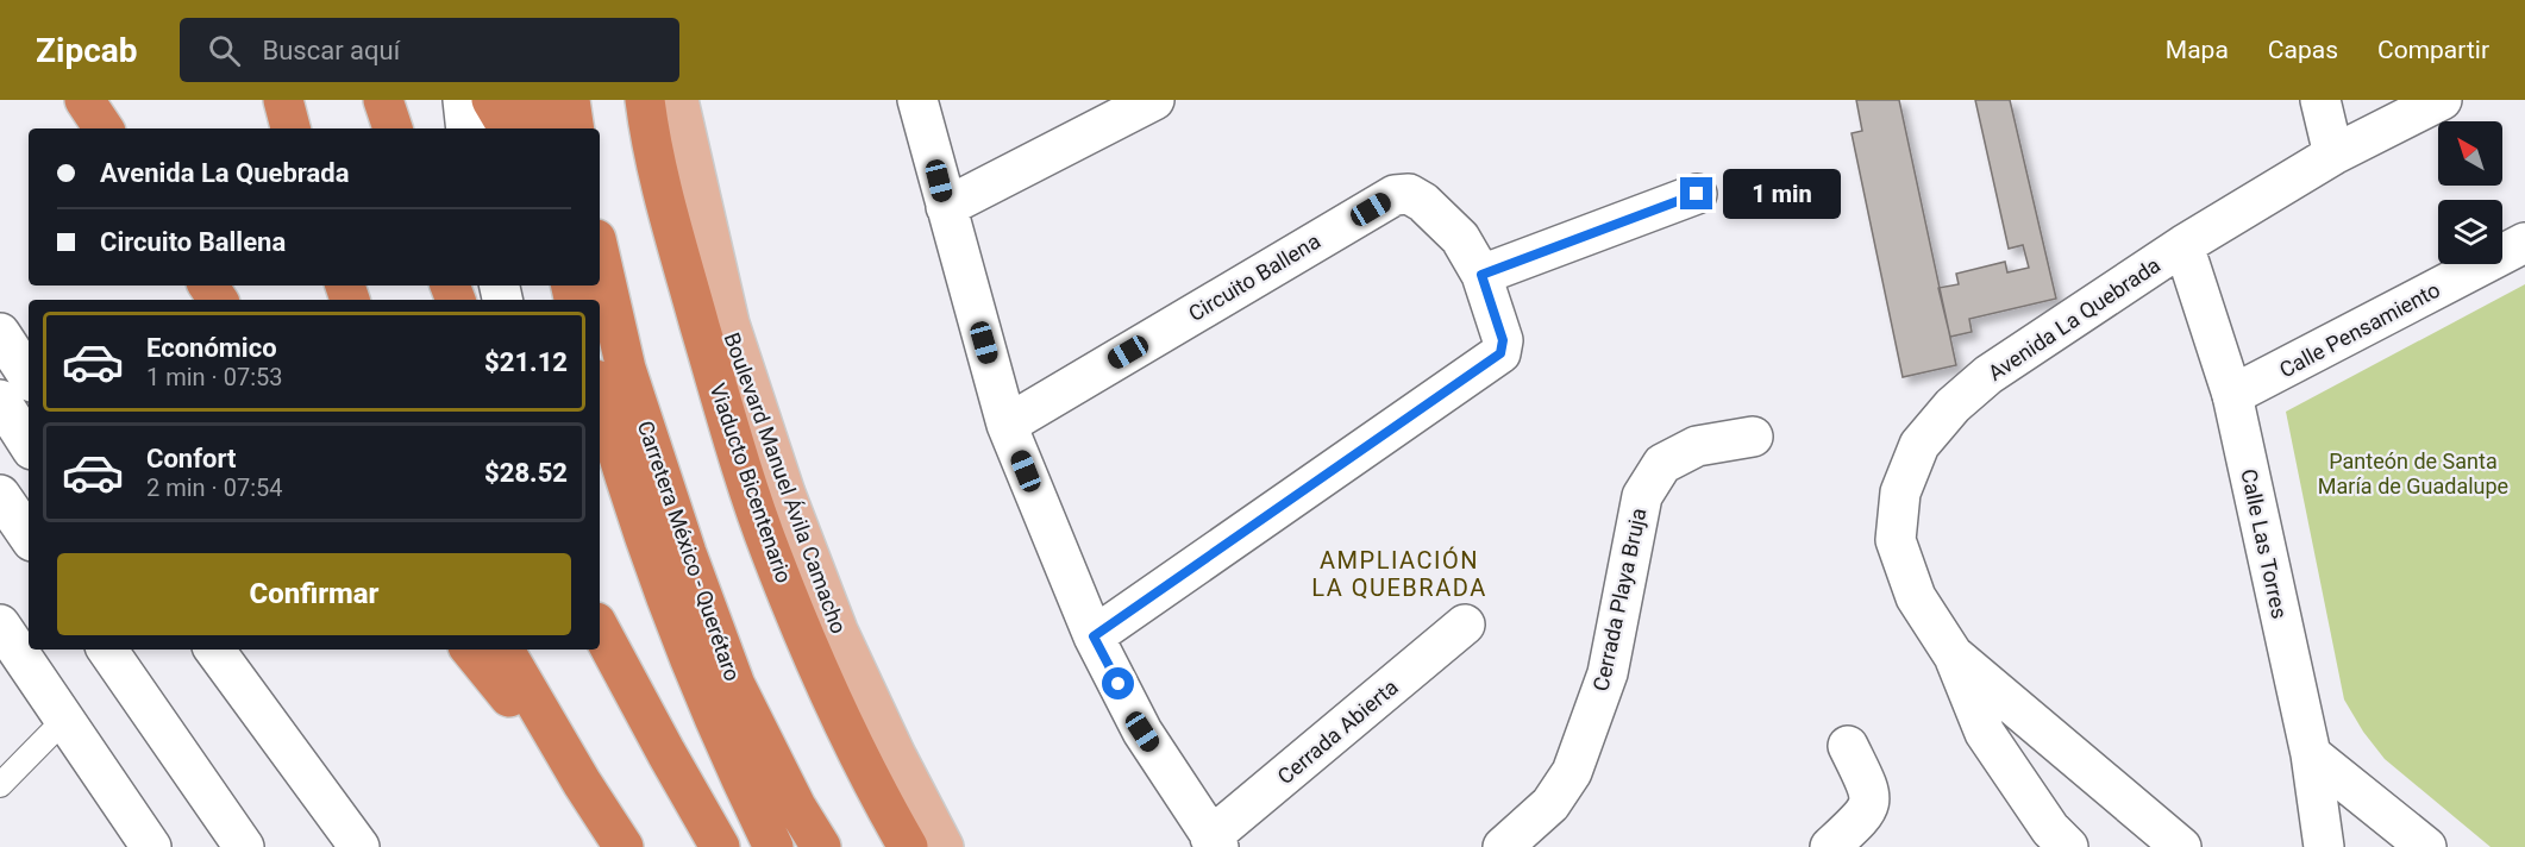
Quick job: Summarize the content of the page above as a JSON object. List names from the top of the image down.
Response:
{
  "streets": {
    "highway": ["Viaducto Bicentenario", "Carretera México - Querétaro"],
    "main road": ["Boulevard Manuel Ávila Camacho"],
    "street": [
      "Circuito Ballena",
      "Avenida La Quebrada",
      "Calle Pensamiento",
      "Calle Las Torres",
      "Cerrada Playa Bruja",
      "Cerrada Abierta"
    ]
  },
  "crossings": [
    ["Avenida La Quebrada", "Calle Las Torres"],
    ["Calle Pensamiento", "Calle Las Torres"]
  ],
  "districts": ["AMPLIACIÓN LA QUEBRADA"],
  "parks": ["Panteón de Santa María de Guadalupe"],
  "north": "top left",
  "page": {
    "header": "Zipcab",
    "search": "Buscar aquí",
    "nav": ["Mapa", "Capas", "Compartir"],
    "banner": ["Avenida La Quebrada", "Circuito Ballena"],
    "bubble": "1 min",
    "list": [
      {
        "name": "Económico",
        "note": "1 min · 07:53",
        "value": "$21.12"
      },
      {
        "name": "Confort",
        "note": "2 min · 07:54",
        "value": "$28.52"
      }
    ],
    "buttons": "Confirmar"
  }
}
